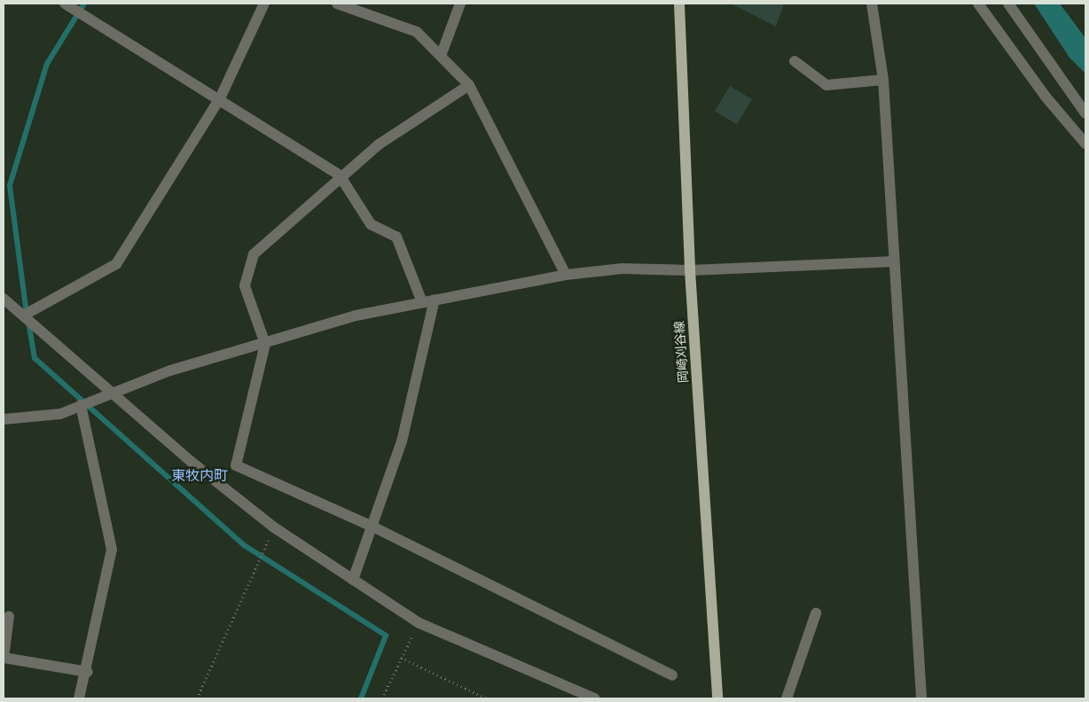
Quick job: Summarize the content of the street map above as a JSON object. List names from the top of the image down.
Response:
{
  "streets": {
    "main road": ["岡崎刈谷線"]
  },
  "districts": ["東牧内町"]
}
